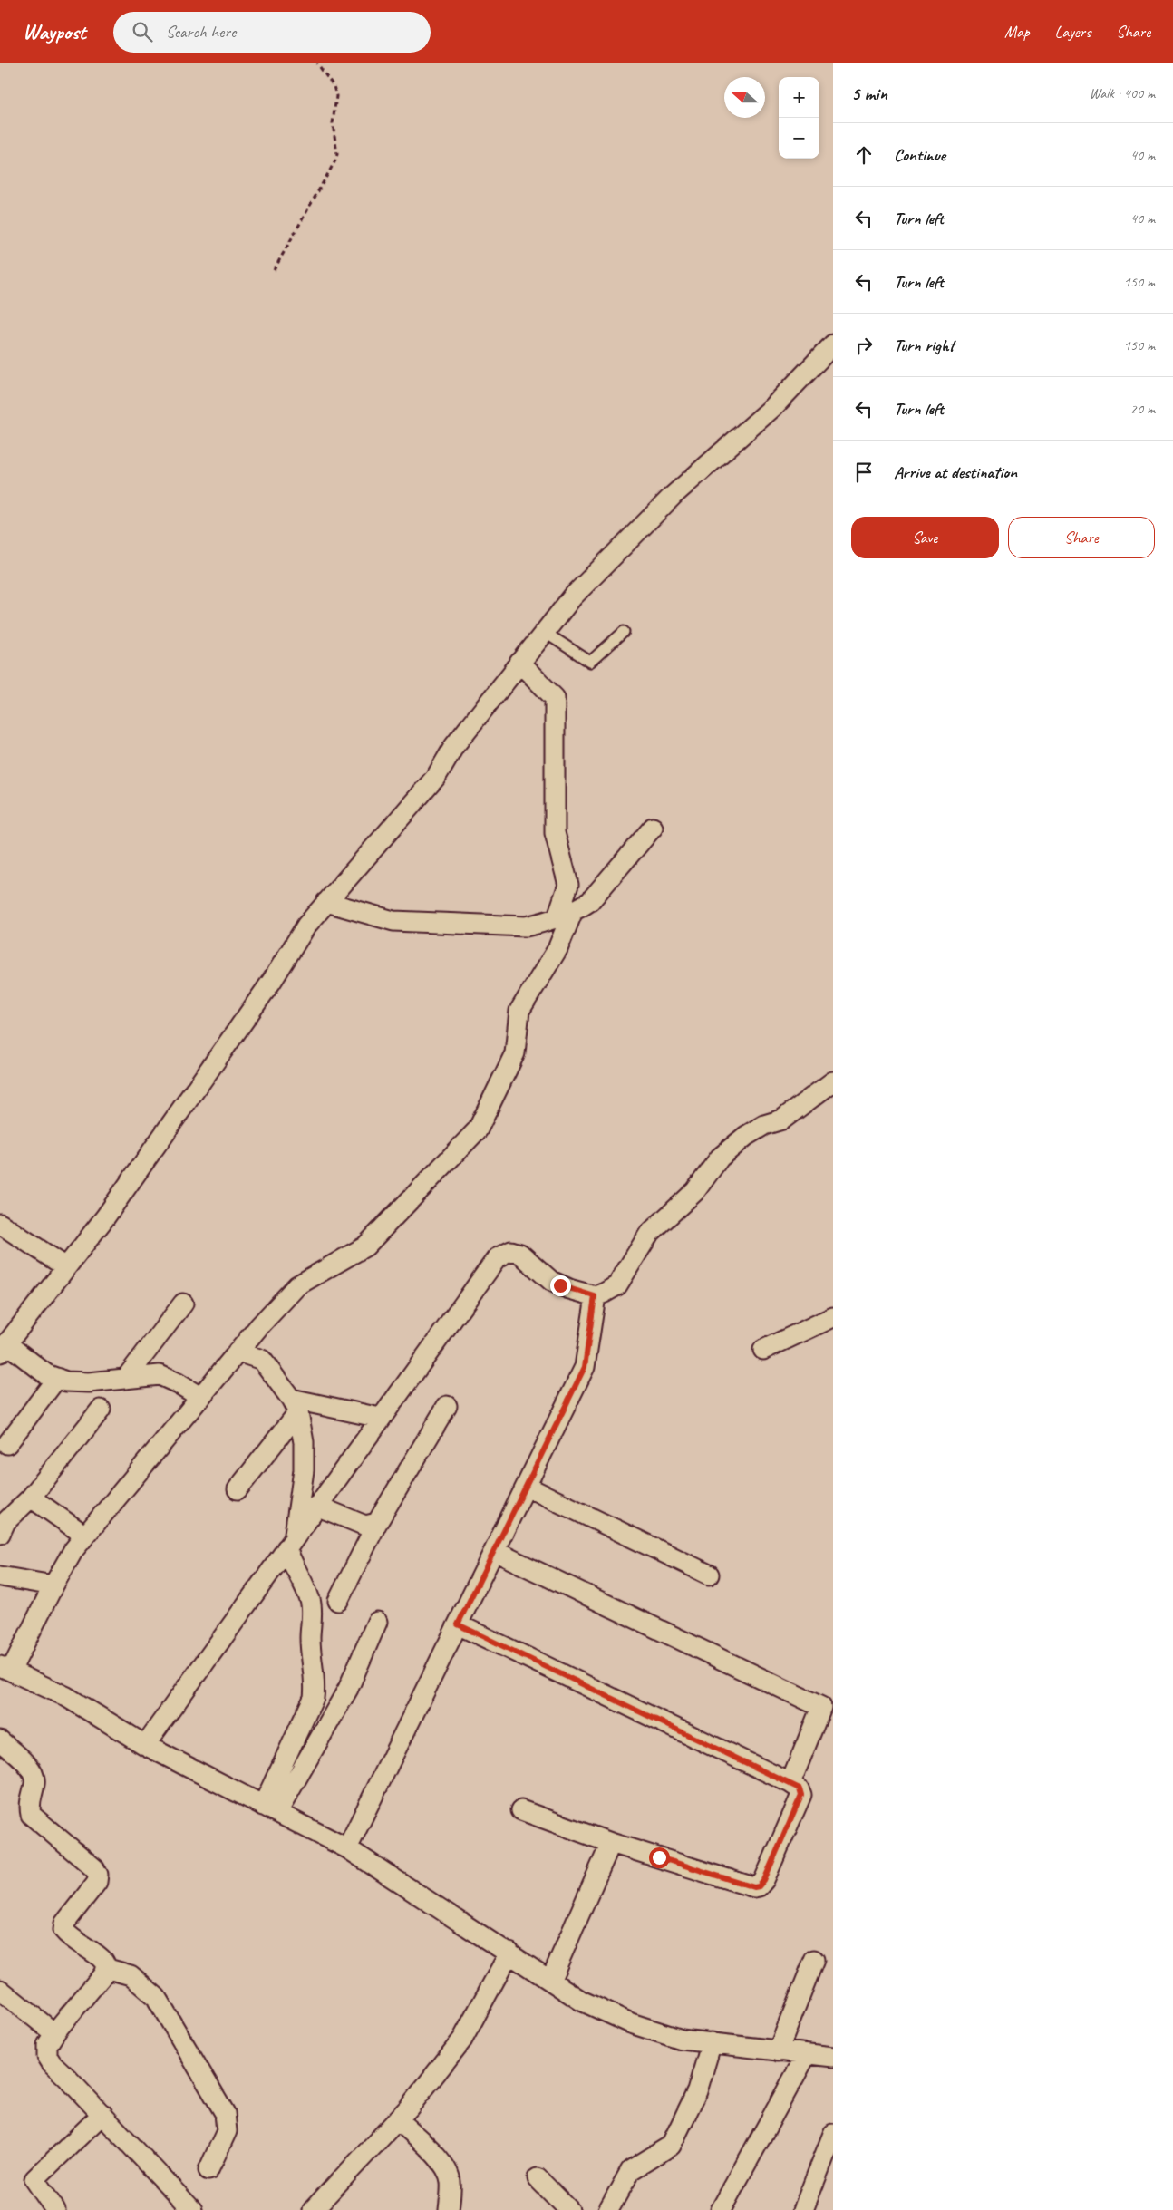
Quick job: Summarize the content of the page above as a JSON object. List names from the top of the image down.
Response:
{
  "north": "left",
  "page": {
    "header": "Waypost",
    "search": "Search here",
    "nav": ["Map", "Layers", "Share"],
    "heading": ["5 min", "Walk · 400 m"],
    "map_buttons": ["+", "−"],
    "list": [
      ["Continue", "40 m"],
      ["Turn left", "40 m"],
      ["Turn left", "150 m"],
      ["Turn right", "150 m"],
      ["Turn left", "20 m"],
      "Arrive at destination"
    ],
    "buttons": ["Save", "Share"]
  }
}
